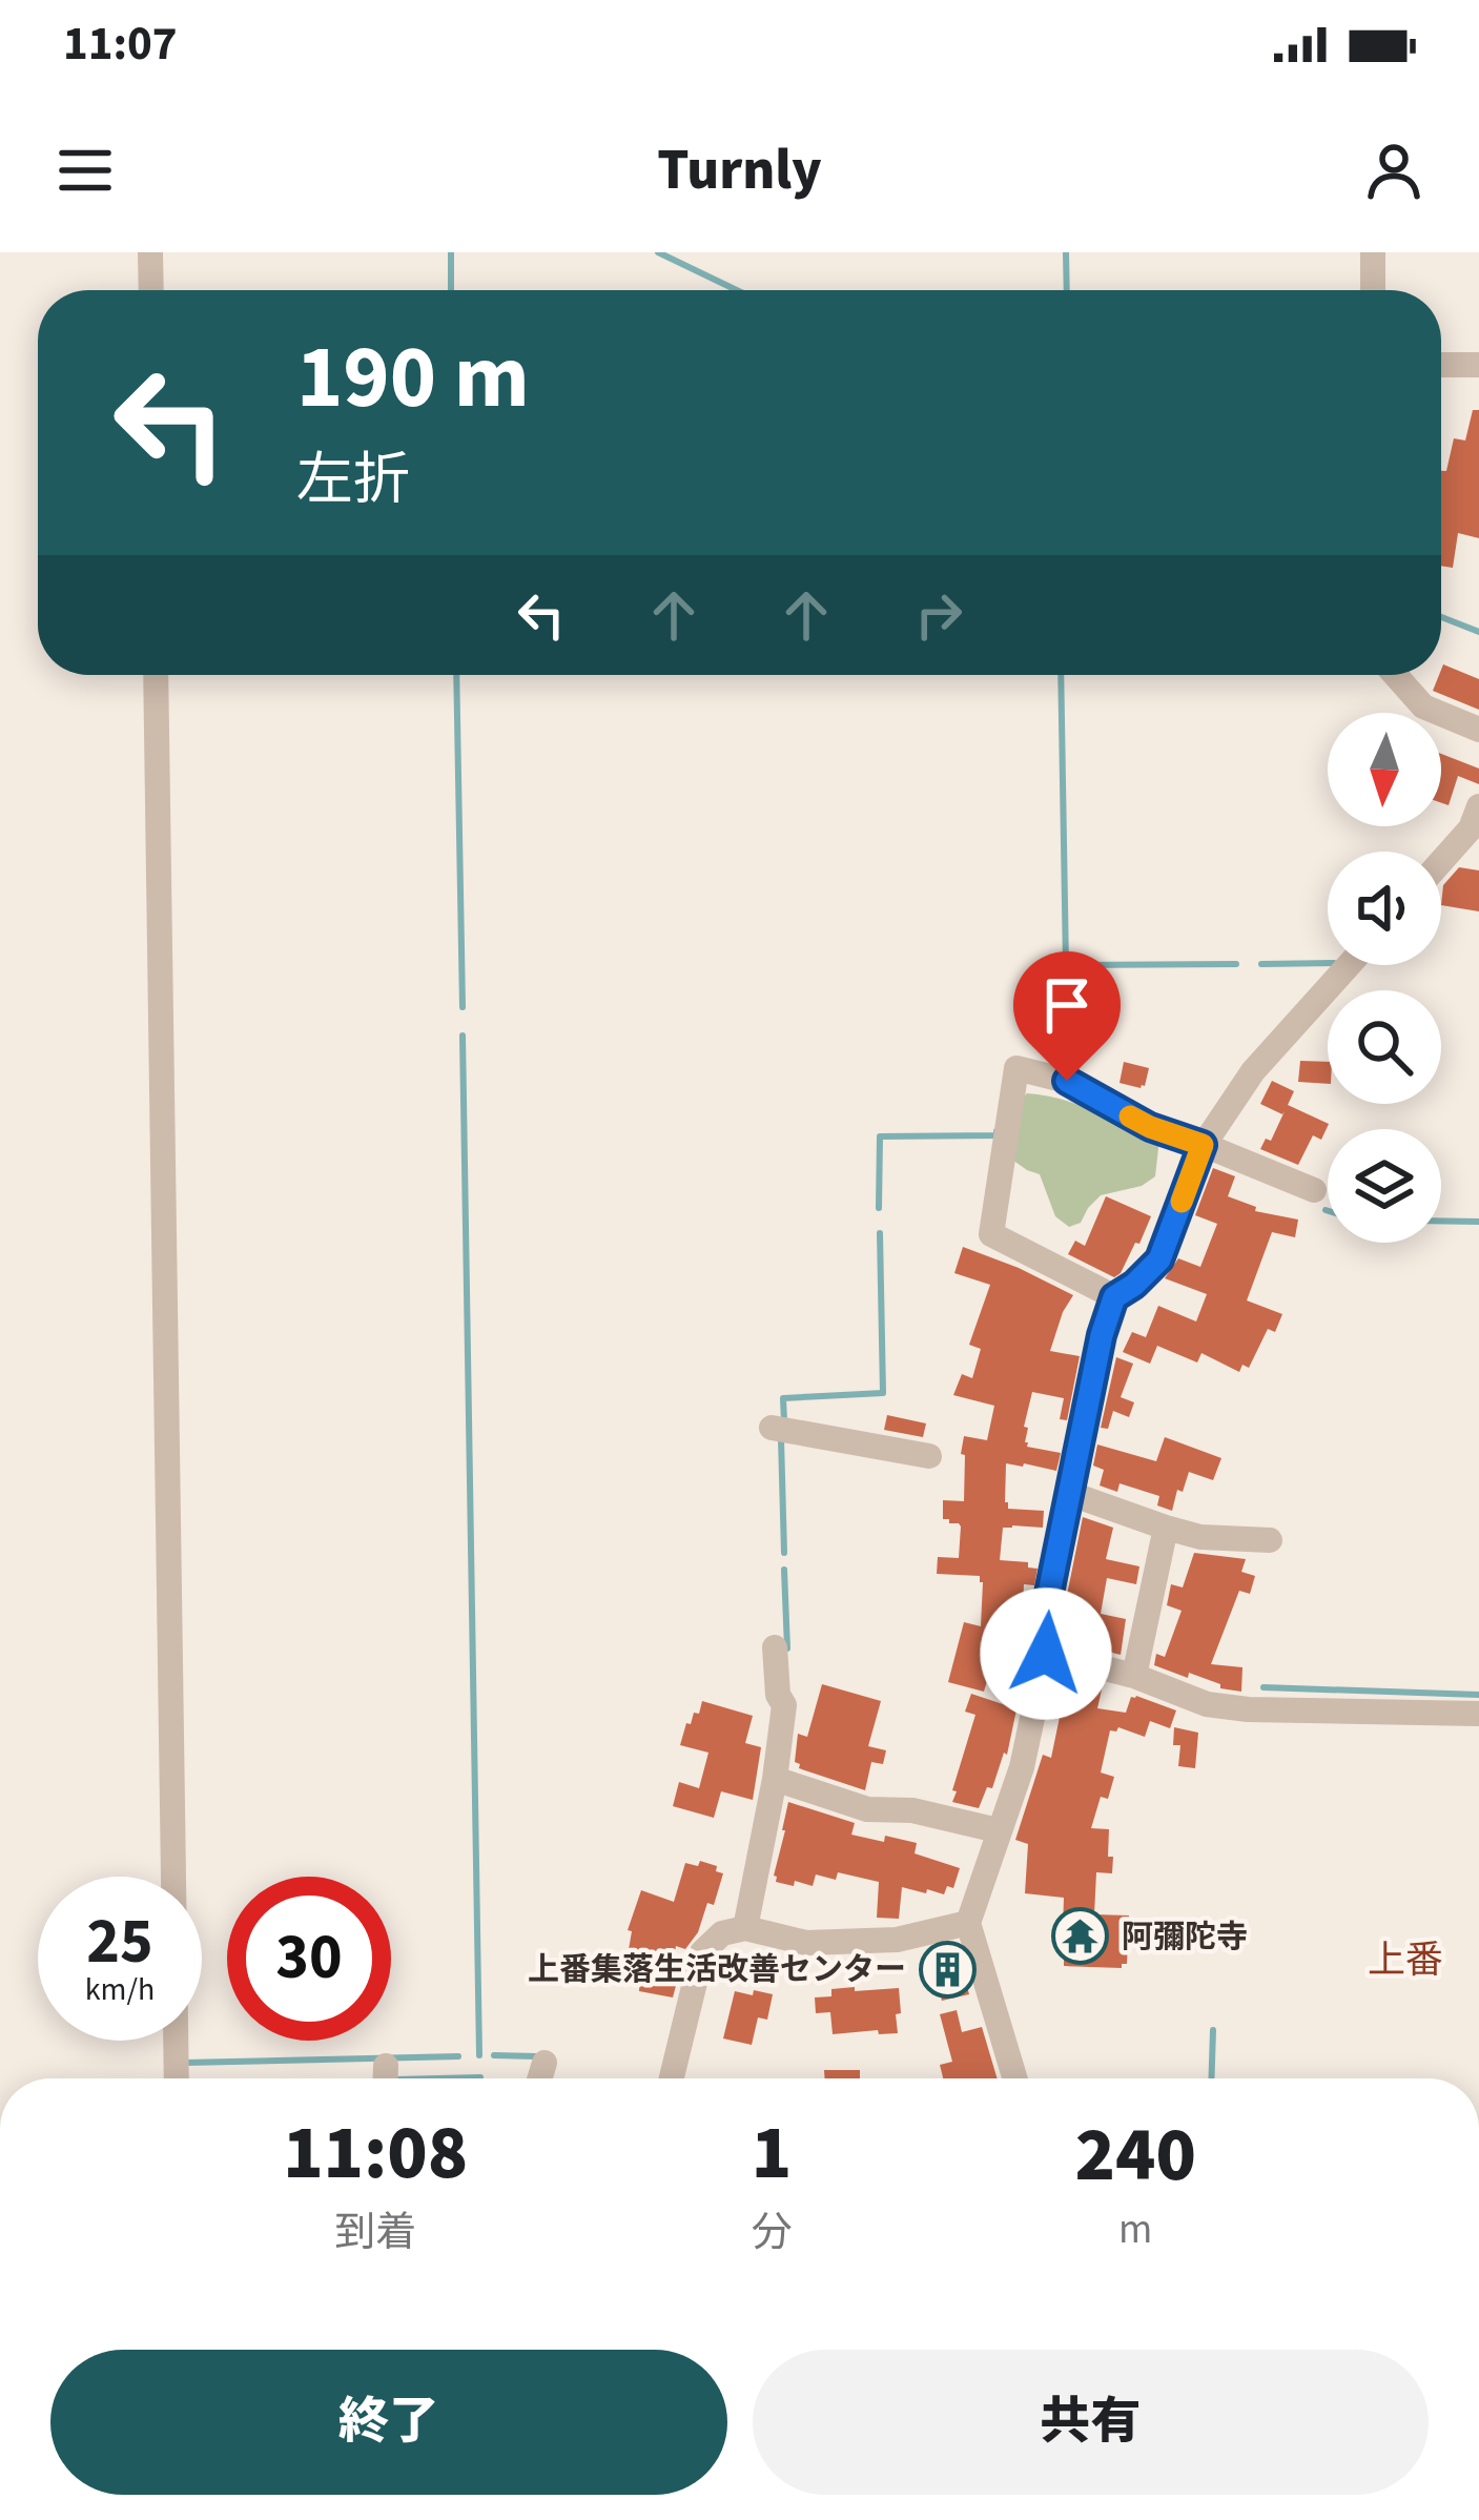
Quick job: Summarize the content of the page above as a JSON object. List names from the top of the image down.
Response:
{
  "districts": ["上番"],
  "places": {
    "temple": ["阿彌陀寺"],
    "building": ["上番集落生活改善センター"]
  },
  "north": "bottom",
  "page": {
    "status": "11:07",
    "header": "Turnly",
    "turn": ["190 m", "左折"],
    "speed": "25 km/h",
    "limit": "30",
    "eta": [
      "11:08",
      "到着",
      "1",
      "分",
      "240",
      "m"
    ],
    "buttons": ["終了", "共有"]
  }
}
